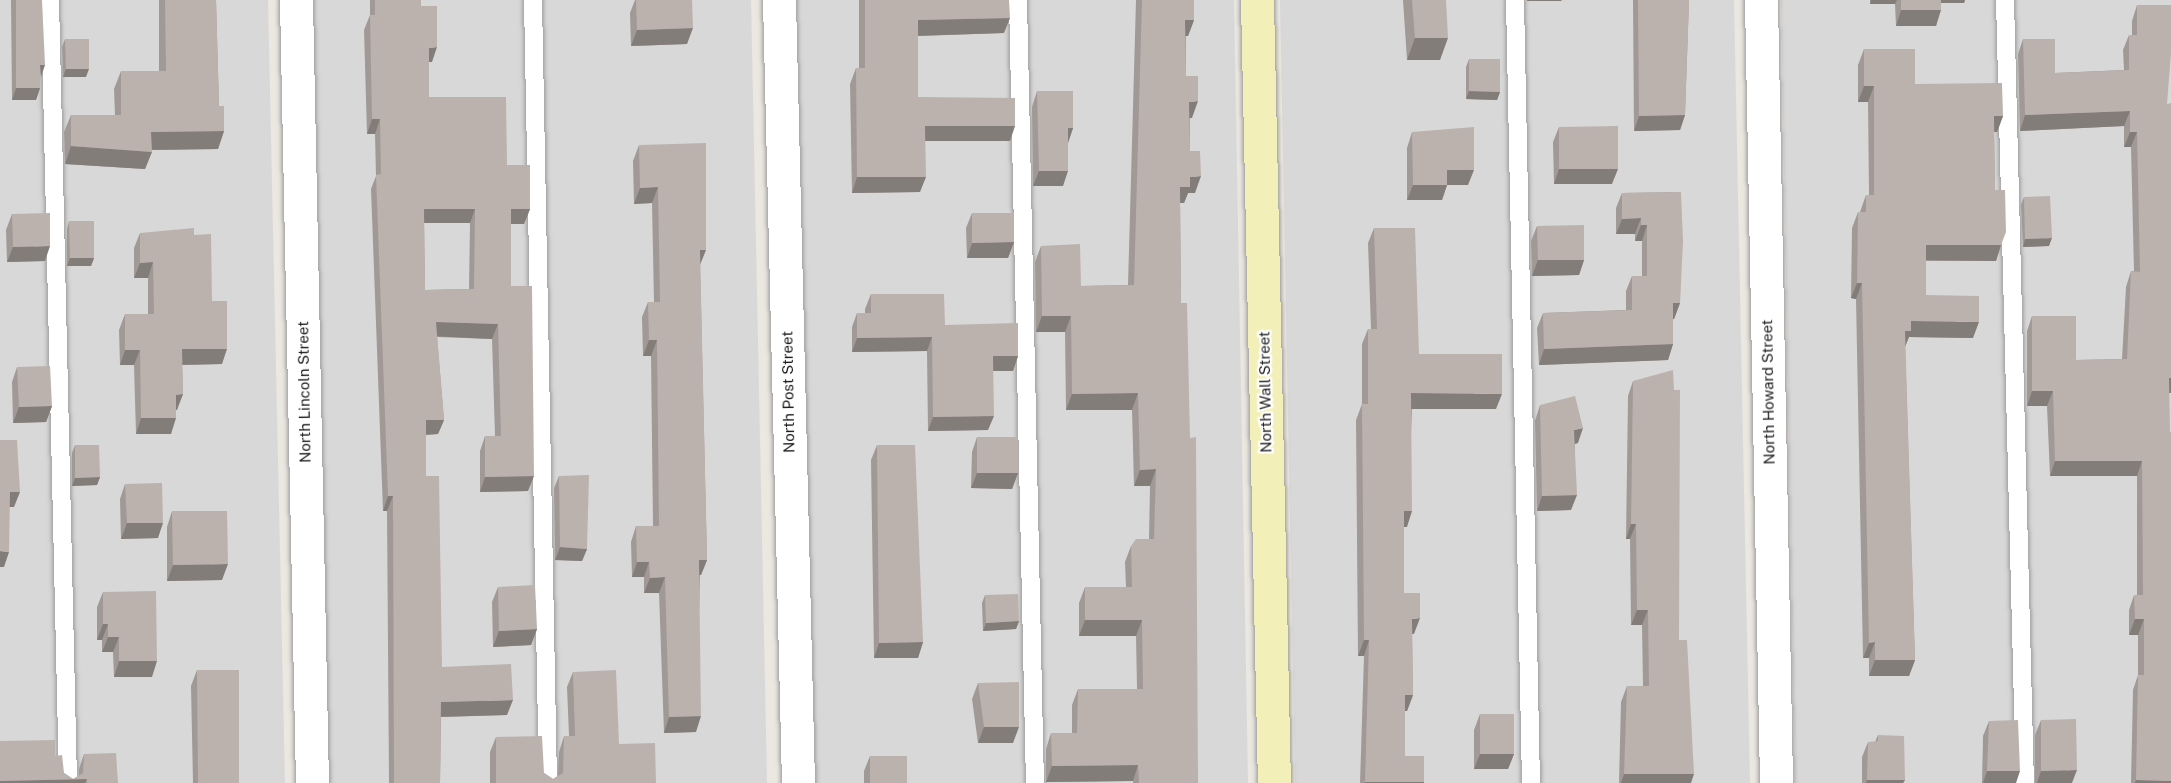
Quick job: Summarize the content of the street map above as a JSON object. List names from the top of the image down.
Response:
{
  "streets": {
    "street": [
      "North Lincoln Street",
      "North Post Street",
      "North Wall Street",
      "North Howard Street"
    ]
  }
}
